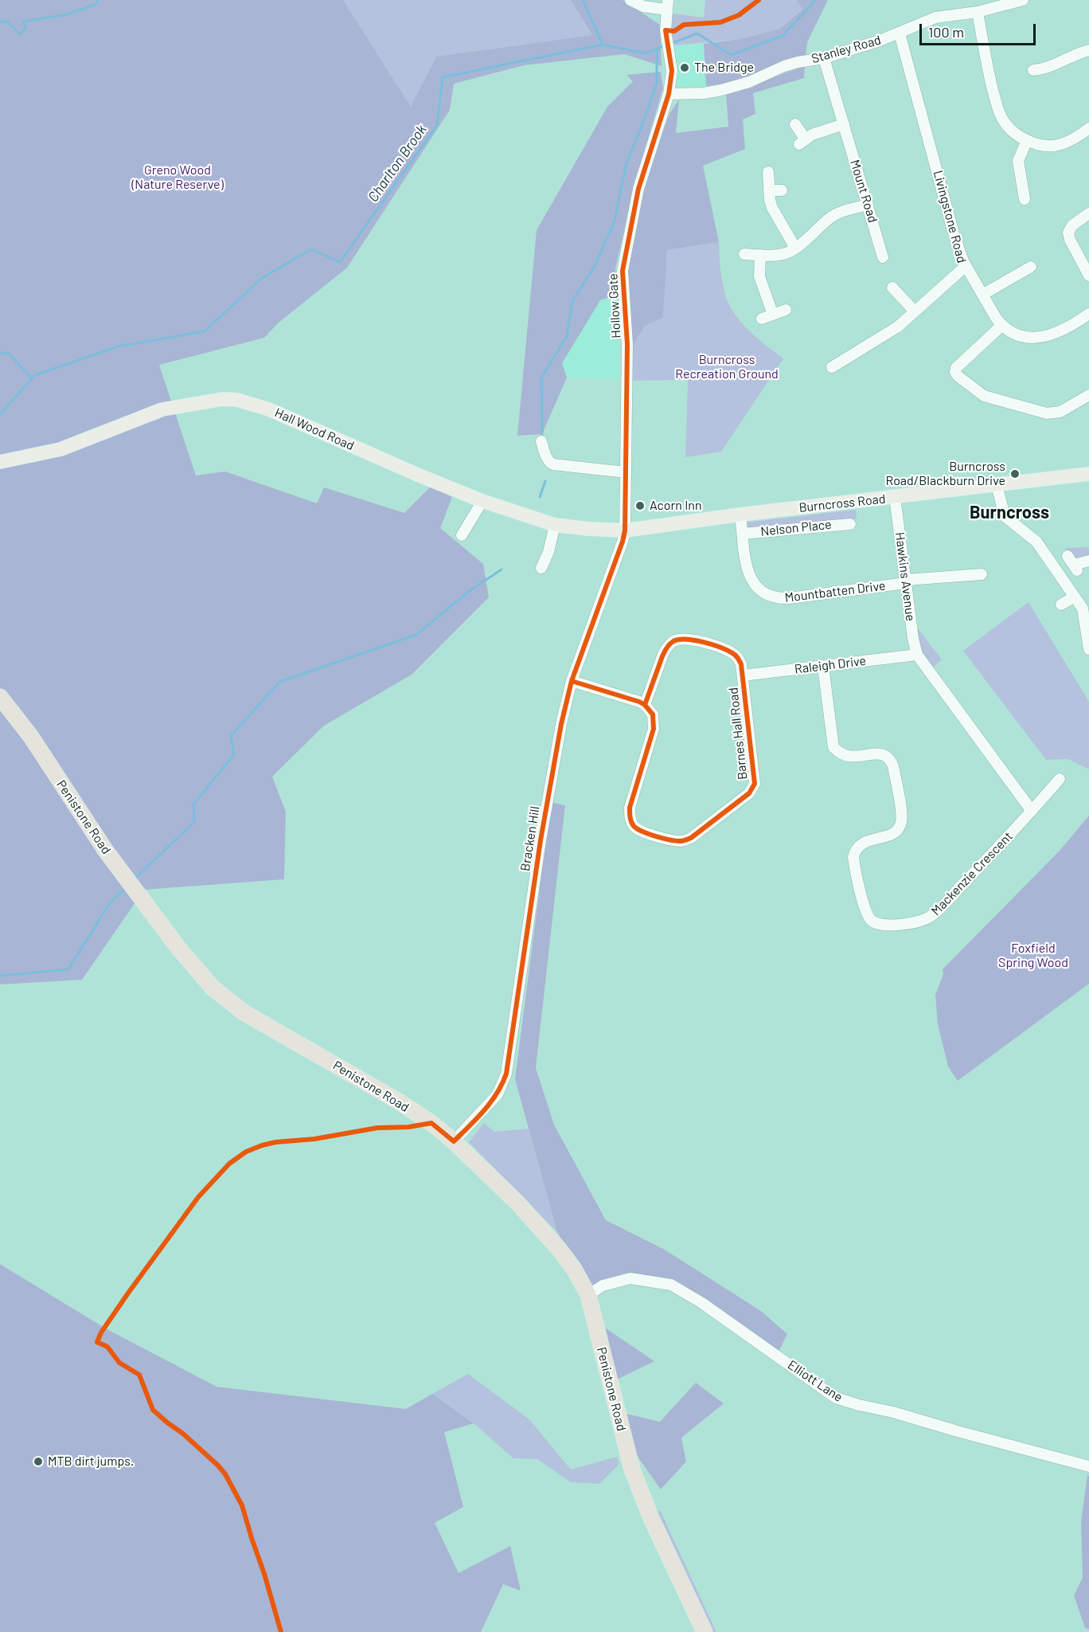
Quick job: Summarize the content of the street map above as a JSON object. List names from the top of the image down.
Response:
{
  "streets": {
    "highway": ["Penistone Road"],
    "main road": ["Hall Wood Road", "Burncross Road"],
    "street": [
      "Stanley Road",
      "Mount Road",
      "Livingstone Road",
      "Hollow Gate",
      "Nelson Place",
      "Hawkins Avenue",
      "Mountbatten Drive",
      "Raleigh Drive",
      "Barnes Hall Road",
      "Bracken Hill",
      "Mackenzie Crescent",
      "Elliott Lane"
    ]
  },
  "crossings": [
    ["Stanley Road", "Mount Road"],
    ["Stanley Road", "Livingstone Road"],
    ["Stanley Road", "Hollow Gate"],
    ["Hollow Gate", "Hall Wood Road"],
    ["Hollow Gate", "Burncross Road"],
    ["Hollow Gate", "Bracken Hill"],
    ["Hall Wood Road", "Burncross Road"],
    ["Hall Wood Road", "Bracken Hill"],
    ["Burncross Road", "Hawkins Avenue"],
    ["Burncross Road", "Mountbatten Drive"],
    ["Burncross Road", "Bracken Hill"],
    ["Nelson Place", "Mountbatten Drive"],
    ["Hawkins Avenue", "Mountbatten Drive"],
    ["Hawkins Avenue", "Raleigh Drive"],
    ["Raleigh Drive", "Barnes Hall Road"],
    ["Raleigh Drive", "Mackenzie Crescent"],
    ["Penistone Road", "Bracken Hill"],
    ["Penistone Road", "Elliott Lane"]
  ],
  "districts": ["Burncross"],
  "water": ["Charlton Brook"],
  "parks": ["Greno Wood (Nature Reserve)", "Burncross Recreation Ground", "Foxfield Spring Wood"],
  "places": [
    "The Bridge",
    "Burncross Road/Blackburn Drive",
    "Acorn Inn",
    "MTB dirt jumps."
  ],
  "scale_bar": "100 m"
}
